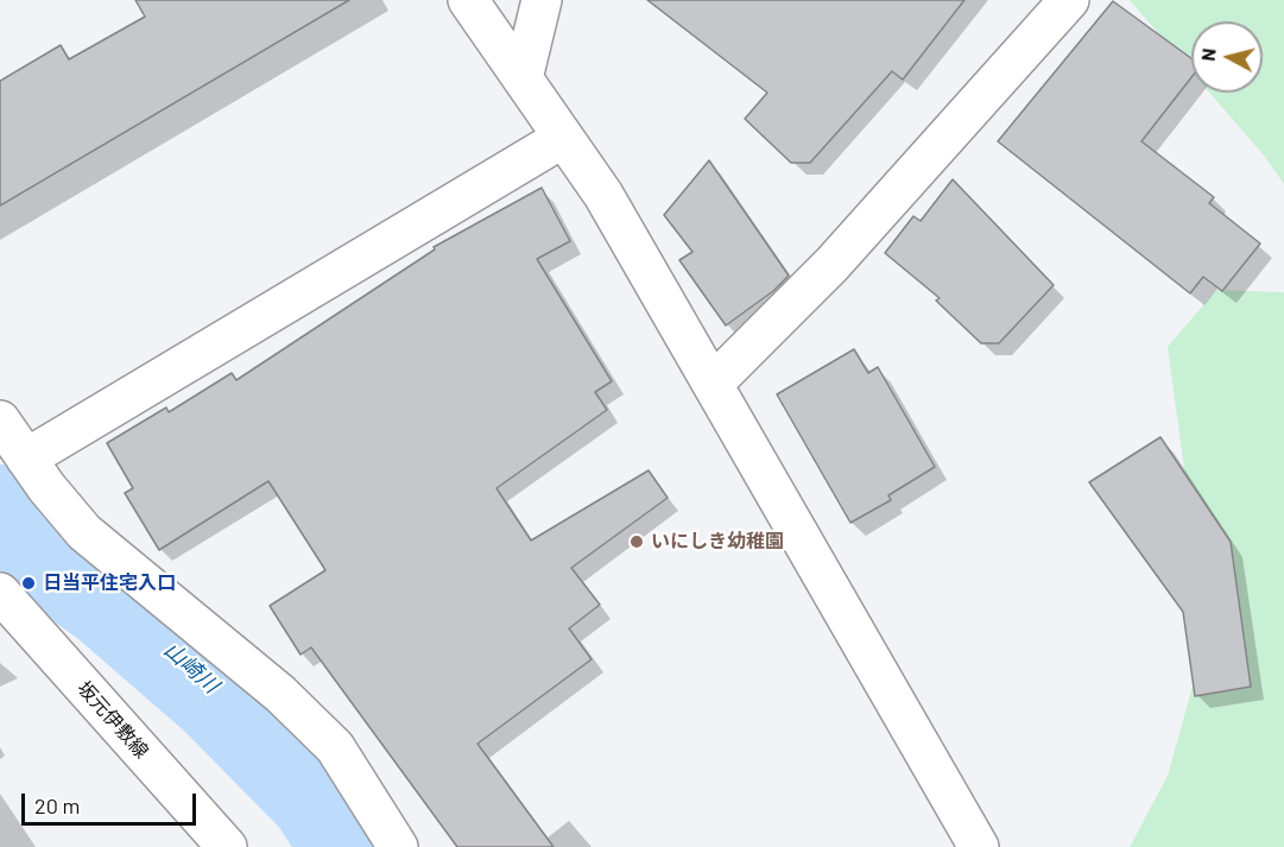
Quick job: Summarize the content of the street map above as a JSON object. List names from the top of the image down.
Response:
{
  "streets": {
    "street": ["坂元伊敷線"]
  },
  "water": ["山崎川"],
  "places": ["いにしき幼稚園", "日当平住宅入口"],
  "scale_bar": "20 m",
  "north": "left"
}
